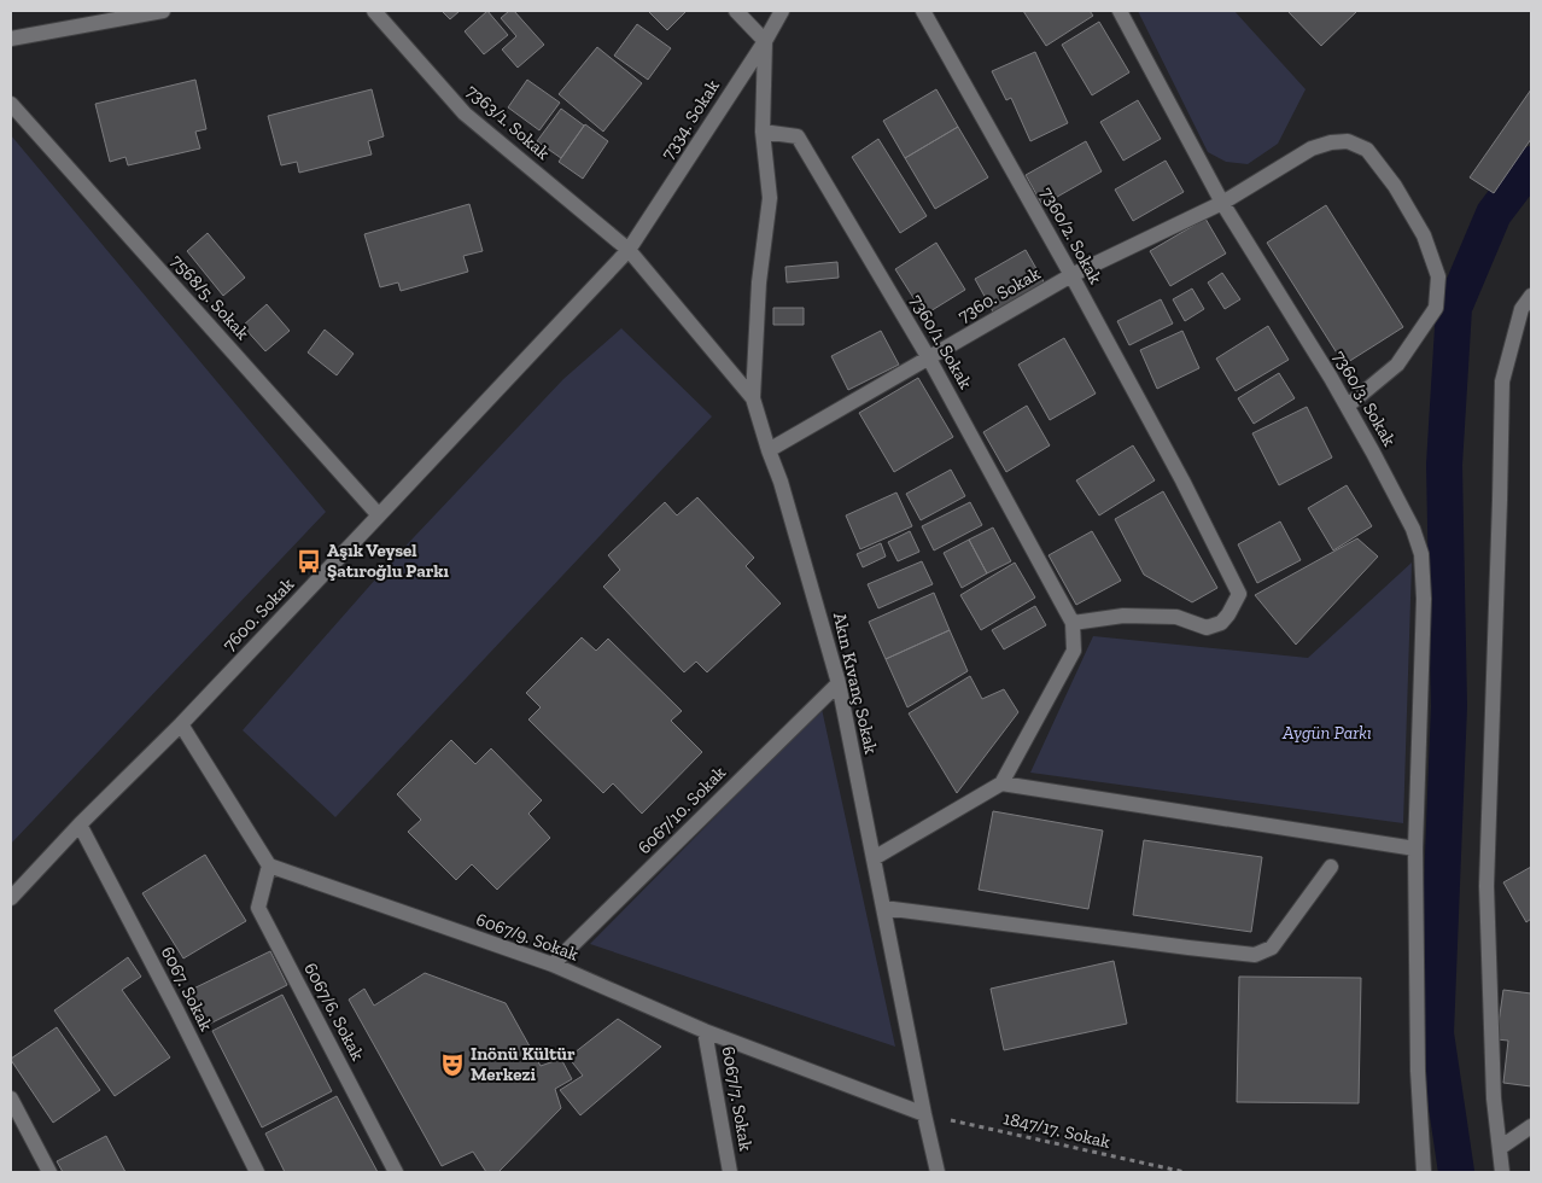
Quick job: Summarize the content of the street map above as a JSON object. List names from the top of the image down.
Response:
{
  "streets": {
    "street": [
      "7334. Sokak",
      "7363/1. Sokak",
      "7360/2. Sokak",
      "7360. Sokak",
      "7568/5. Sokak",
      "7360/1. Sokak",
      "7360/3. Sokak",
      "7600. Sokak",
      "Akın Kıvanç Sokak",
      "6067/10. Sokak",
      "6067/9. Sokak",
      "6067. Sokak",
      "6067/6. Sokak",
      "6067/7. Sokak"
    ],
    "path": ["1847/17. Sokak"]
  },
  "crossings": [
    ["7334. Sokak", "7363/1. Sokak"],
    ["7334. Sokak", "7600. Sokak"],
    ["7334. Sokak", "Akın Kıvanç Sokak"],
    ["7363/1. Sokak", "7600. Sokak"],
    ["7363/1. Sokak", "Akın Kıvanç Sokak"],
    ["7360/2. Sokak", "7360. Sokak"],
    ["7360/2. Sokak", "7360/1. Sokak"],
    ["7360. Sokak", "7360/1. Sokak"],
    ["7360. Sokak", "7360/3. Sokak"],
    ["7360. Sokak", "Akın Kıvanç Sokak"],
    ["7568/5. Sokak", "7600. Sokak"],
    ["7600. Sokak", "Akın Kıvanç Sokak"],
    ["7600. Sokak", "6067. Sokak"],
    ["Akın Kıvanç Sokak", "6067/10. Sokak"],
    ["Akın Kıvanç Sokak", "6067/9. Sokak"],
    ["Akın Kıvanç Sokak", "1847/17. Sokak"],
    ["6067/10. Sokak", "6067/9. Sokak"],
    ["6067/9. Sokak", "6067/6. Sokak"],
    ["6067/9. Sokak", "6067/7. Sokak"],
    ["6067/9. Sokak", "1847/17. Sokak"]
  ],
  "parks": ["Aygün Parkı"],
  "places": {
    "bus stop": ["Aşık Veysel Şatıroğlu Parkı"],
    "theatre": ["Inönü Kültür Merkezi"]
  }
}
